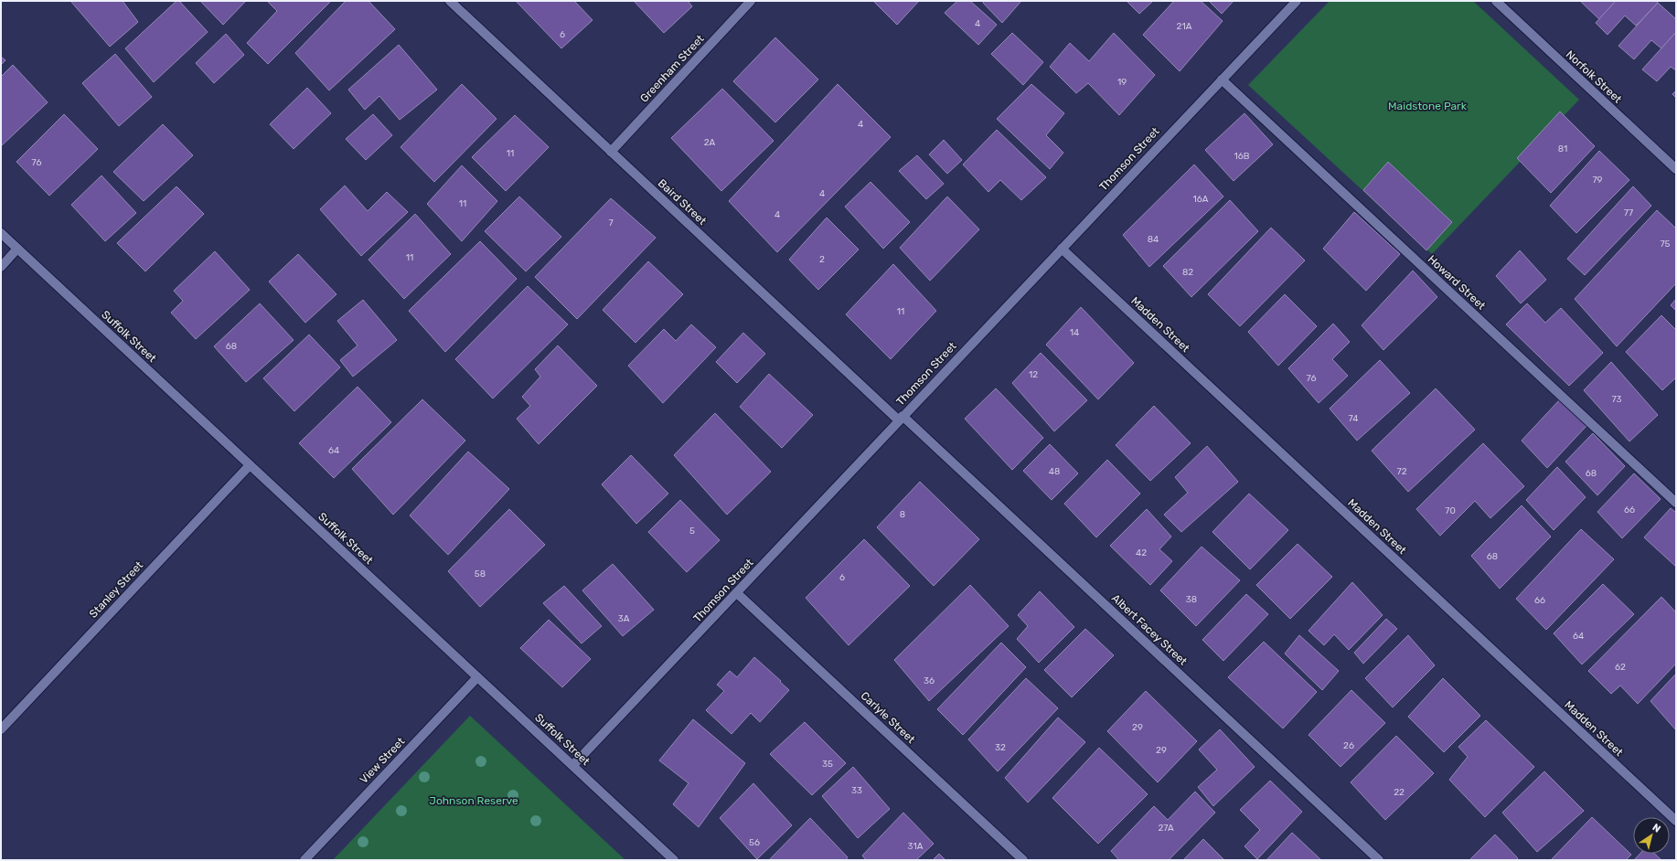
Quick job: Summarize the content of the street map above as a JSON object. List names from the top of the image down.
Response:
{
  "streets": {
    "street": [
      "Greenham Street",
      "Norfolk Street",
      "Thomson Street",
      "Baird Street",
      "Howard Street",
      "Madden Street",
      "Suffolk Street",
      "Stanley Street",
      "Albert Facey Street",
      "Carlyle Street",
      "View Street"
    ]
  },
  "crossings": [
    ["Greenham Street", "Baird Street"],
    ["Thomson Street", "Baird Street"],
    ["Thomson Street", "Howard Street"],
    ["Thomson Street", "Madden Street"],
    ["Thomson Street", "Suffolk Street"],
    ["Thomson Street", "Albert Facey Street"],
    ["Thomson Street", "Carlyle Street"],
    ["Baird Street", "Albert Facey Street"],
    ["Suffolk Street", "Stanley Street"],
    ["Suffolk Street", "View Street"]
  ],
  "parks": ["Maidstone Park", "Johnson Reserve"],
  "house_numbers": [
    "4",
    "21A",
    "6",
    "19",
    "4",
    "2A",
    "81",
    "11",
    "16B",
    "76",
    "79",
    "4",
    "16A",
    "11",
    "77",
    "4",
    "7",
    "84",
    "75",
    "11",
    "2",
    "82",
    "11",
    "14",
    "68",
    "12",
    "76",
    "73",
    "74",
    "64",
    "48",
    "72",
    "68",
    "66",
    "70",
    "8",
    "5",
    "42",
    "68",
    "58",
    "6",
    "38",
    "66",
    "3A",
    "64",
    "62",
    "36",
    "29",
    "26",
    "32",
    "29",
    "35",
    "33",
    "22",
    "27A",
    "56",
    "31A"
  ],
  "north": "top right"
}
